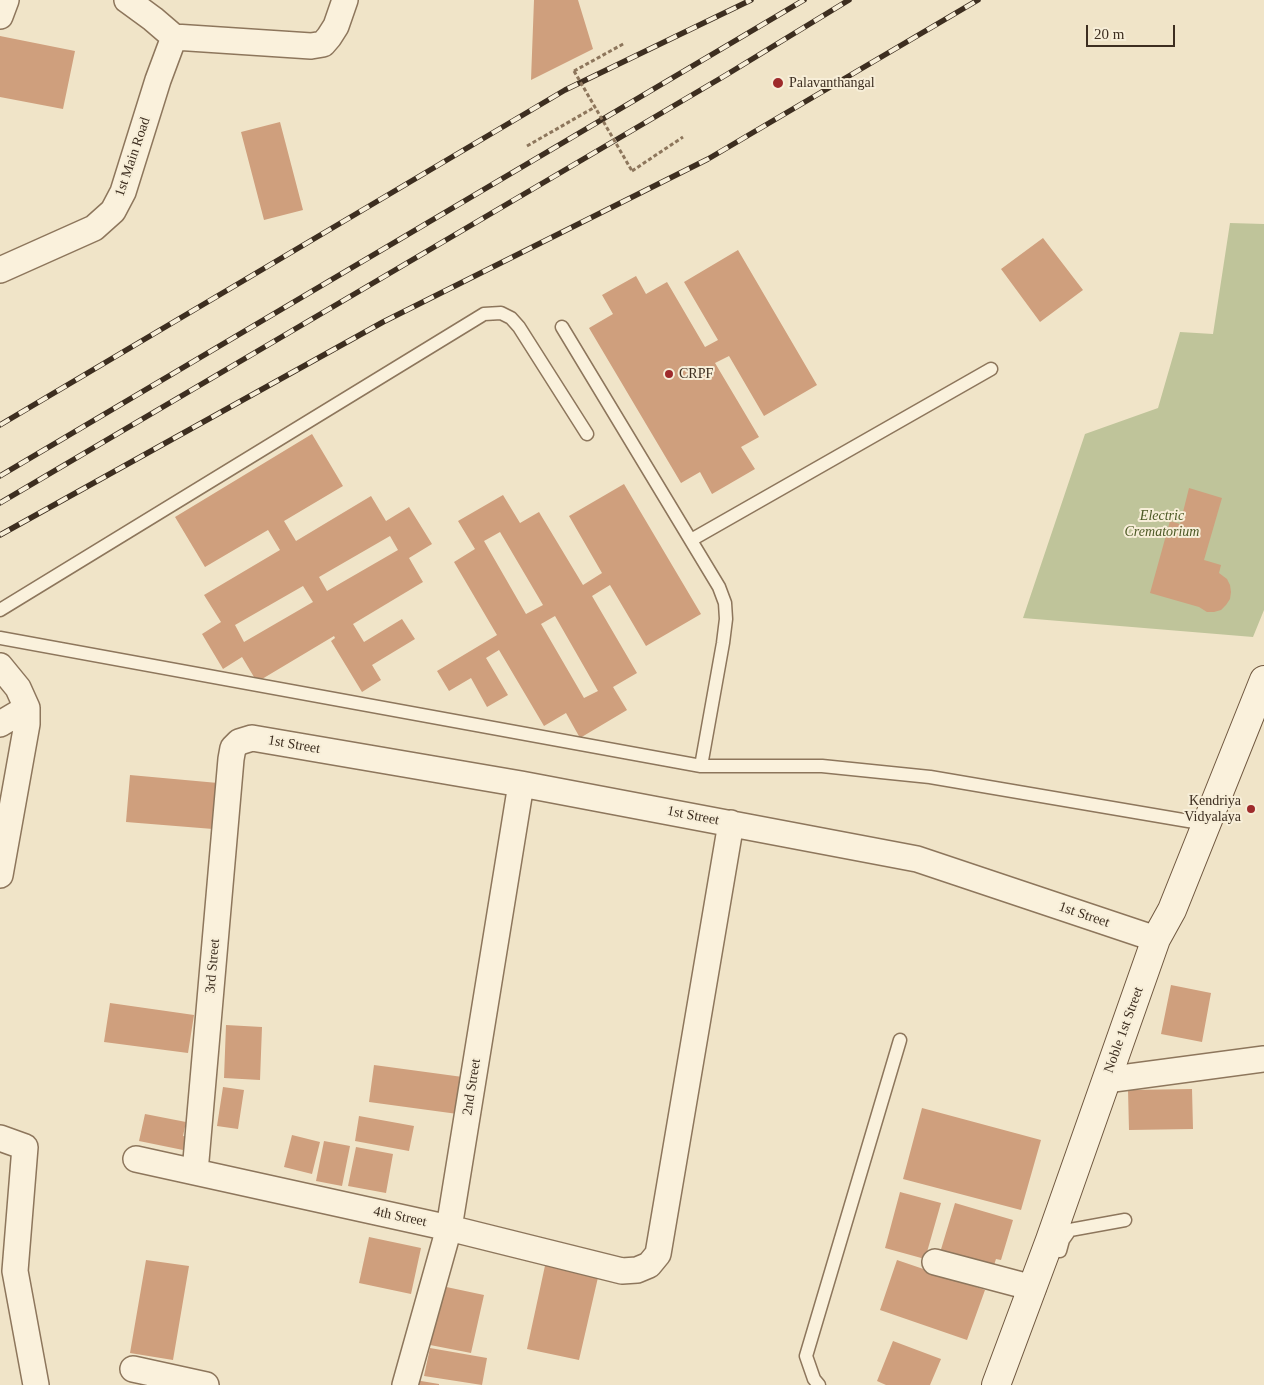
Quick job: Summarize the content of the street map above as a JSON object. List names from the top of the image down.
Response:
{
  "streets": {
    "street": [
      "1st Main Road",
      "1st Street",
      "3rd Street",
      "Noble 1st Street",
      "2nd Street",
      "4th Street"
    ]
  },
  "crossings": [
    ["1st Street", "3rd Street"],
    ["1st Street", "Noble 1st Street"],
    ["1st Street", "2nd Street"],
    ["1st Street", "4th Street"],
    ["3rd Street", "4th Street"],
    ["2nd Street", "4th Street"]
  ],
  "parks": ["Electric Crematorium"],
  "places": ["Palavanthangal", "CRPF", "Kendriya Vidyalaya"],
  "scale_bar": "20 m"
}
